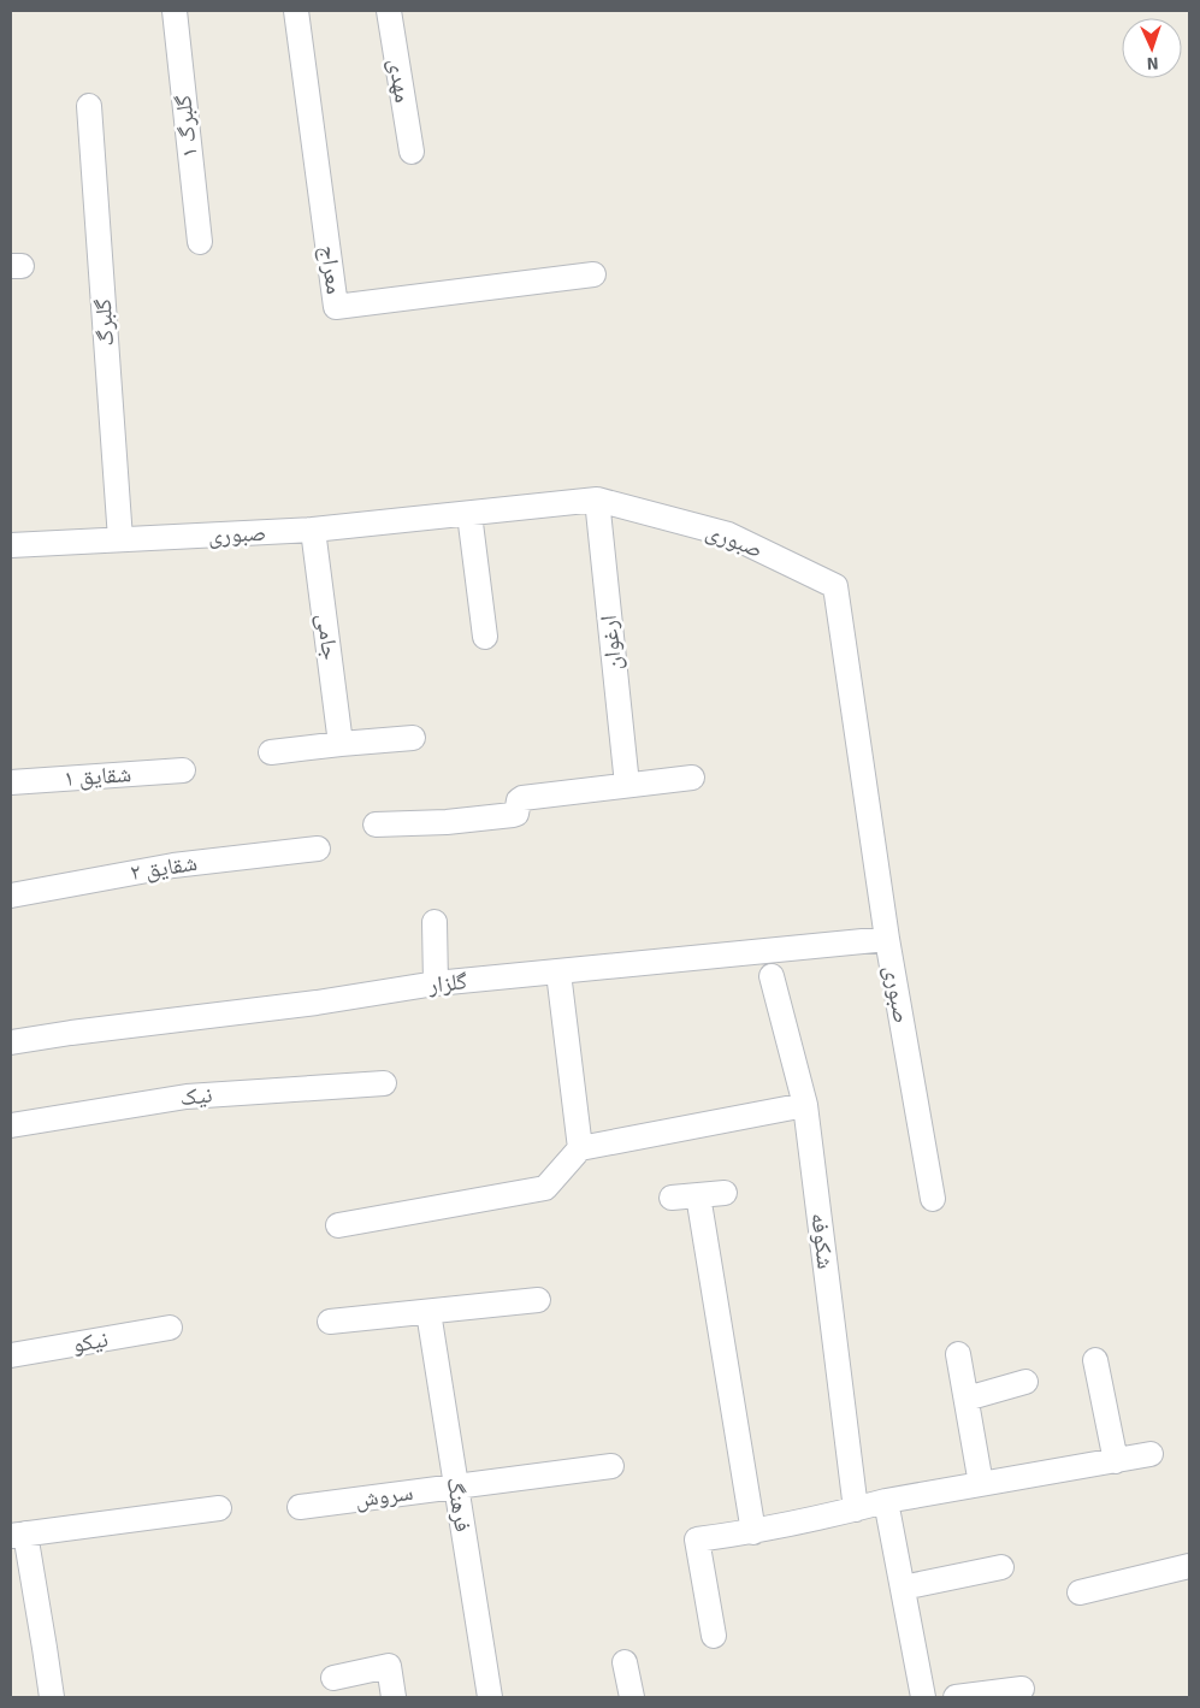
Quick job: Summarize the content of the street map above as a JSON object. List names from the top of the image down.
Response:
{
  "streets": {
    "street": [
      "مهدی",
      "گلبرگ ۱",
      "معراج",
      "گلبرگ",
      "صبوری",
      "جامی",
      "ارغوان",
      "شقایق ۱",
      "شقایق ۲",
      "گلزار",
      "نیک",
      "شکوفه",
      "نیکو",
      "سروش",
      "فرهنگ"
    ]
  },
  "crossings": [
    ["گلبرگ", "صبوری"],
    ["صبوری", "جامی"],
    ["صبوری", "ارغوان"],
    ["صبوری", "گلزار"],
    ["سروش", "فرهنگ"]
  ],
  "north": "bottom"
}
